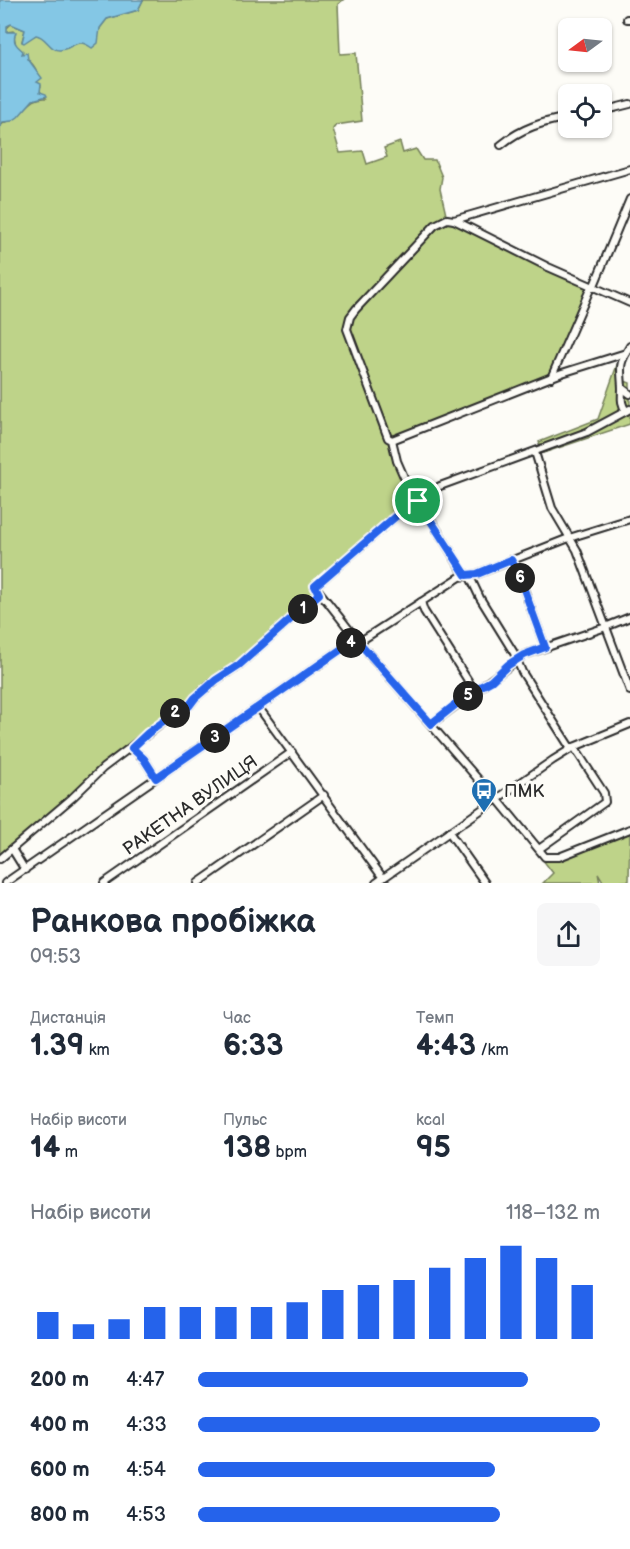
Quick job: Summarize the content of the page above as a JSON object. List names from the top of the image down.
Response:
{
  "streets": {
    "street": ["РАКЕТНА ВУЛИЦЯ"]
  },
  "places": {
    "bus stop": ["ПМК"]
  },
  "north": "left",
  "page": {
    "pins": [
      "6",
      "1",
      "4",
      "5",
      "2",
      "3"
    ],
    "heading": ["Ранкова пробіжка", "09:53"],
    "stats": [
      ["Дистанція", "1.39 km"],
      ["Час", "6:33"],
      ["Темп", "4:43 /km"],
      ["Набір висоти", "14 m"],
      ["Пульс", "138 bpm"],
      ["kcal", "95"]
    ],
    "chart": ["Набір висоти", "118–132 m"],
    "list": [
      {
        "name": "200 m",
        "note": "4:47"
      },
      {
        "name": "400 m",
        "note": "4:33"
      },
      {
        "name": "600 m",
        "note": "4:54"
      },
      {
        "name": "800 m",
        "note": "4:53"
      }
    ]
  }
}
